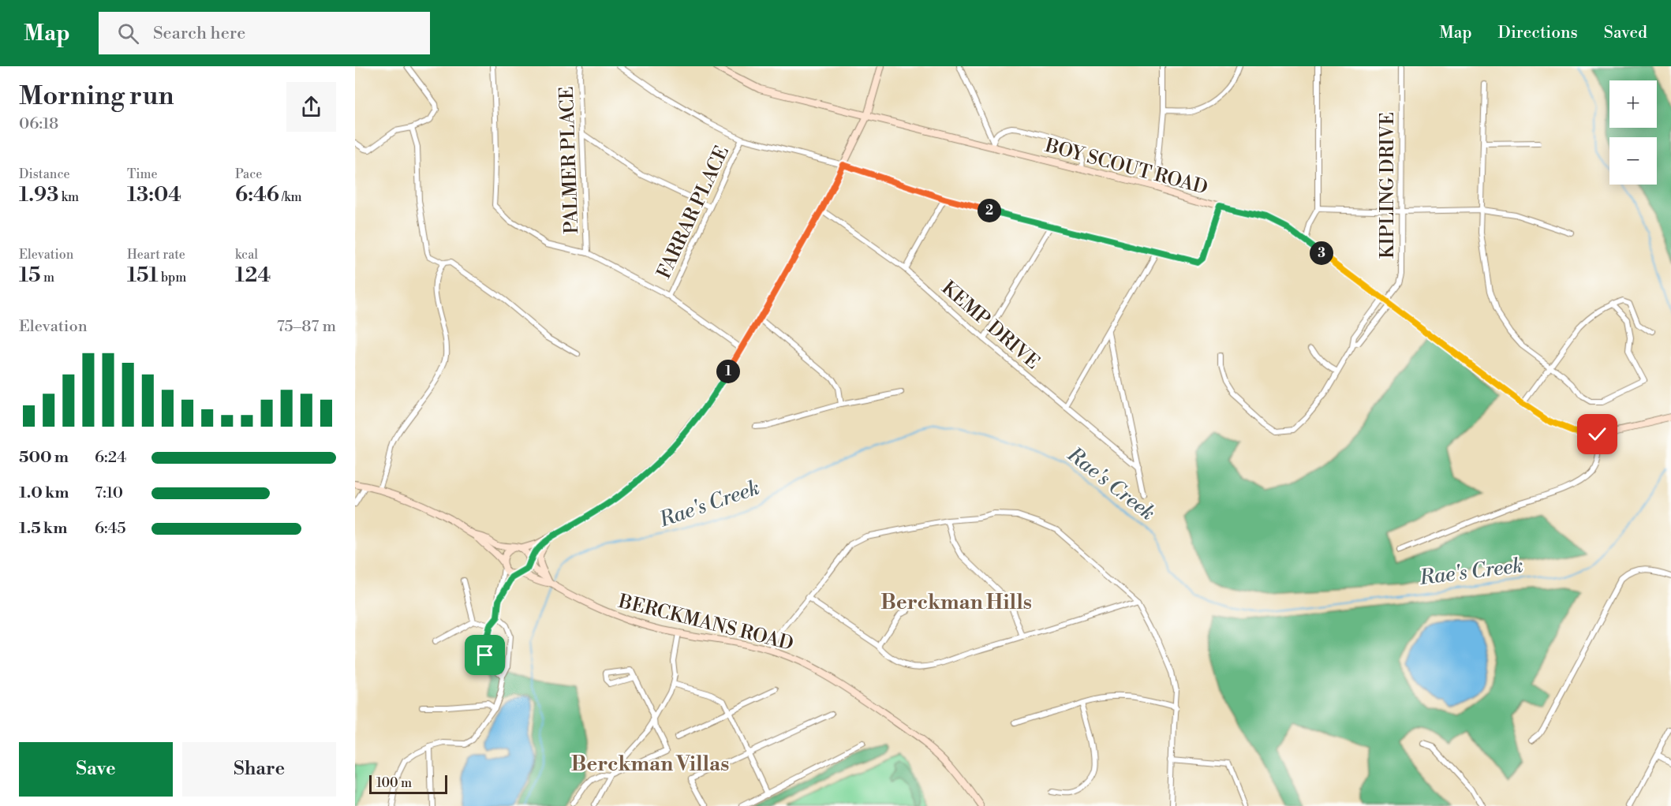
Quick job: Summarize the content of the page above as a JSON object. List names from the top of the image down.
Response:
{
  "streets": {
    "street": [
      "PALMER PLACE",
      "BOY SCOUT ROAD",
      "KIPLING DRIVE",
      "FARRAR PLACE",
      "KEMP DRIVE",
      "BERCKMANS ROAD"
    ]
  },
  "crossings": [
    ["BOY SCOUT ROAD", "KIPLING DRIVE"]
  ],
  "districts": ["Berckman Hills", "Berckman Villas"],
  "water": ["Rae's Creek"],
  "scale_bar": "100 m",
  "page": {
    "header": "Map",
    "search": "Search here",
    "nav": ["Map", "Directions", "Saved"],
    "heading": ["Morning run", "06:18"],
    "map_buttons": ["+", "−"],
    "stats": [
      ["Distance", "1.93 km"],
      ["Time", "13:04"],
      ["Pace", "6:46 /km"],
      ["Elevation", "15 m"],
      ["Heart rate", "151 bpm"],
      ["kcal", "124"]
    ],
    "pins": ["2", "3", "1"],
    "chart": ["Elevation", "75–87 m"],
    "list": [
      {
        "name": "500 m",
        "note": "6:24"
      },
      {
        "name": "1.0 km",
        "note": "7:10"
      },
      {
        "name": "1.5 km",
        "note": "6:45"
      }
    ],
    "buttons": ["Save", "Share"],
    "scale": "100 m"
  }
}
